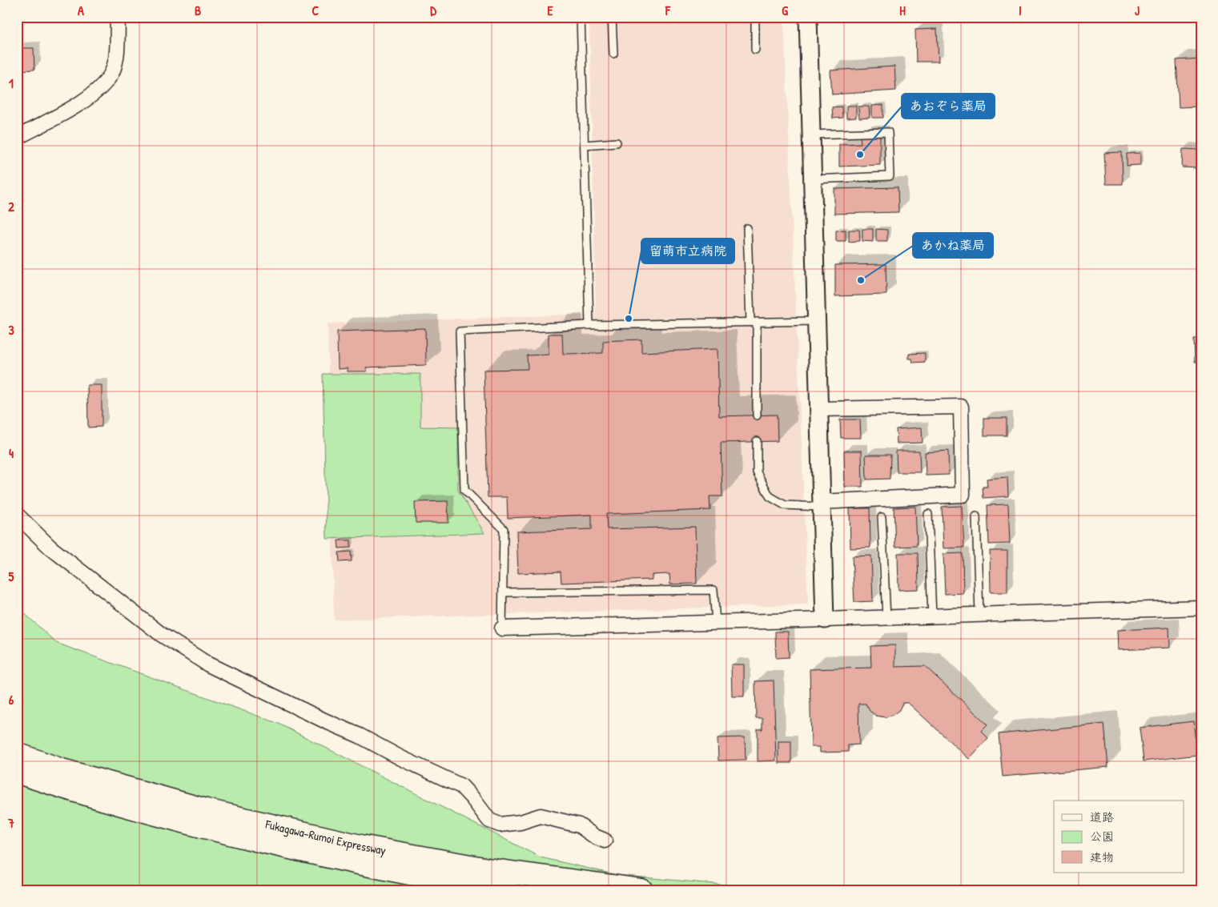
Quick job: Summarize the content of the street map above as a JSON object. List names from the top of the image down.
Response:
{
  "streets": {
    "highway": ["Fukagawa-Rumoi Expressway"]
  },
  "places": ["あおぞら薬局", "あかね薬局", "留萌市立病院"],
  "legend": ["道路", "公園", "建物"],
  "grid": {
    "columns": [
      "A",
      "B",
      "C",
      "D",
      "E",
      "F",
      "G",
      "H",
      "I",
      "J"
    ],
    "rows": [
      "1",
      "2",
      "3",
      "4",
      "5",
      "6",
      "7"
    ]
  }
}
